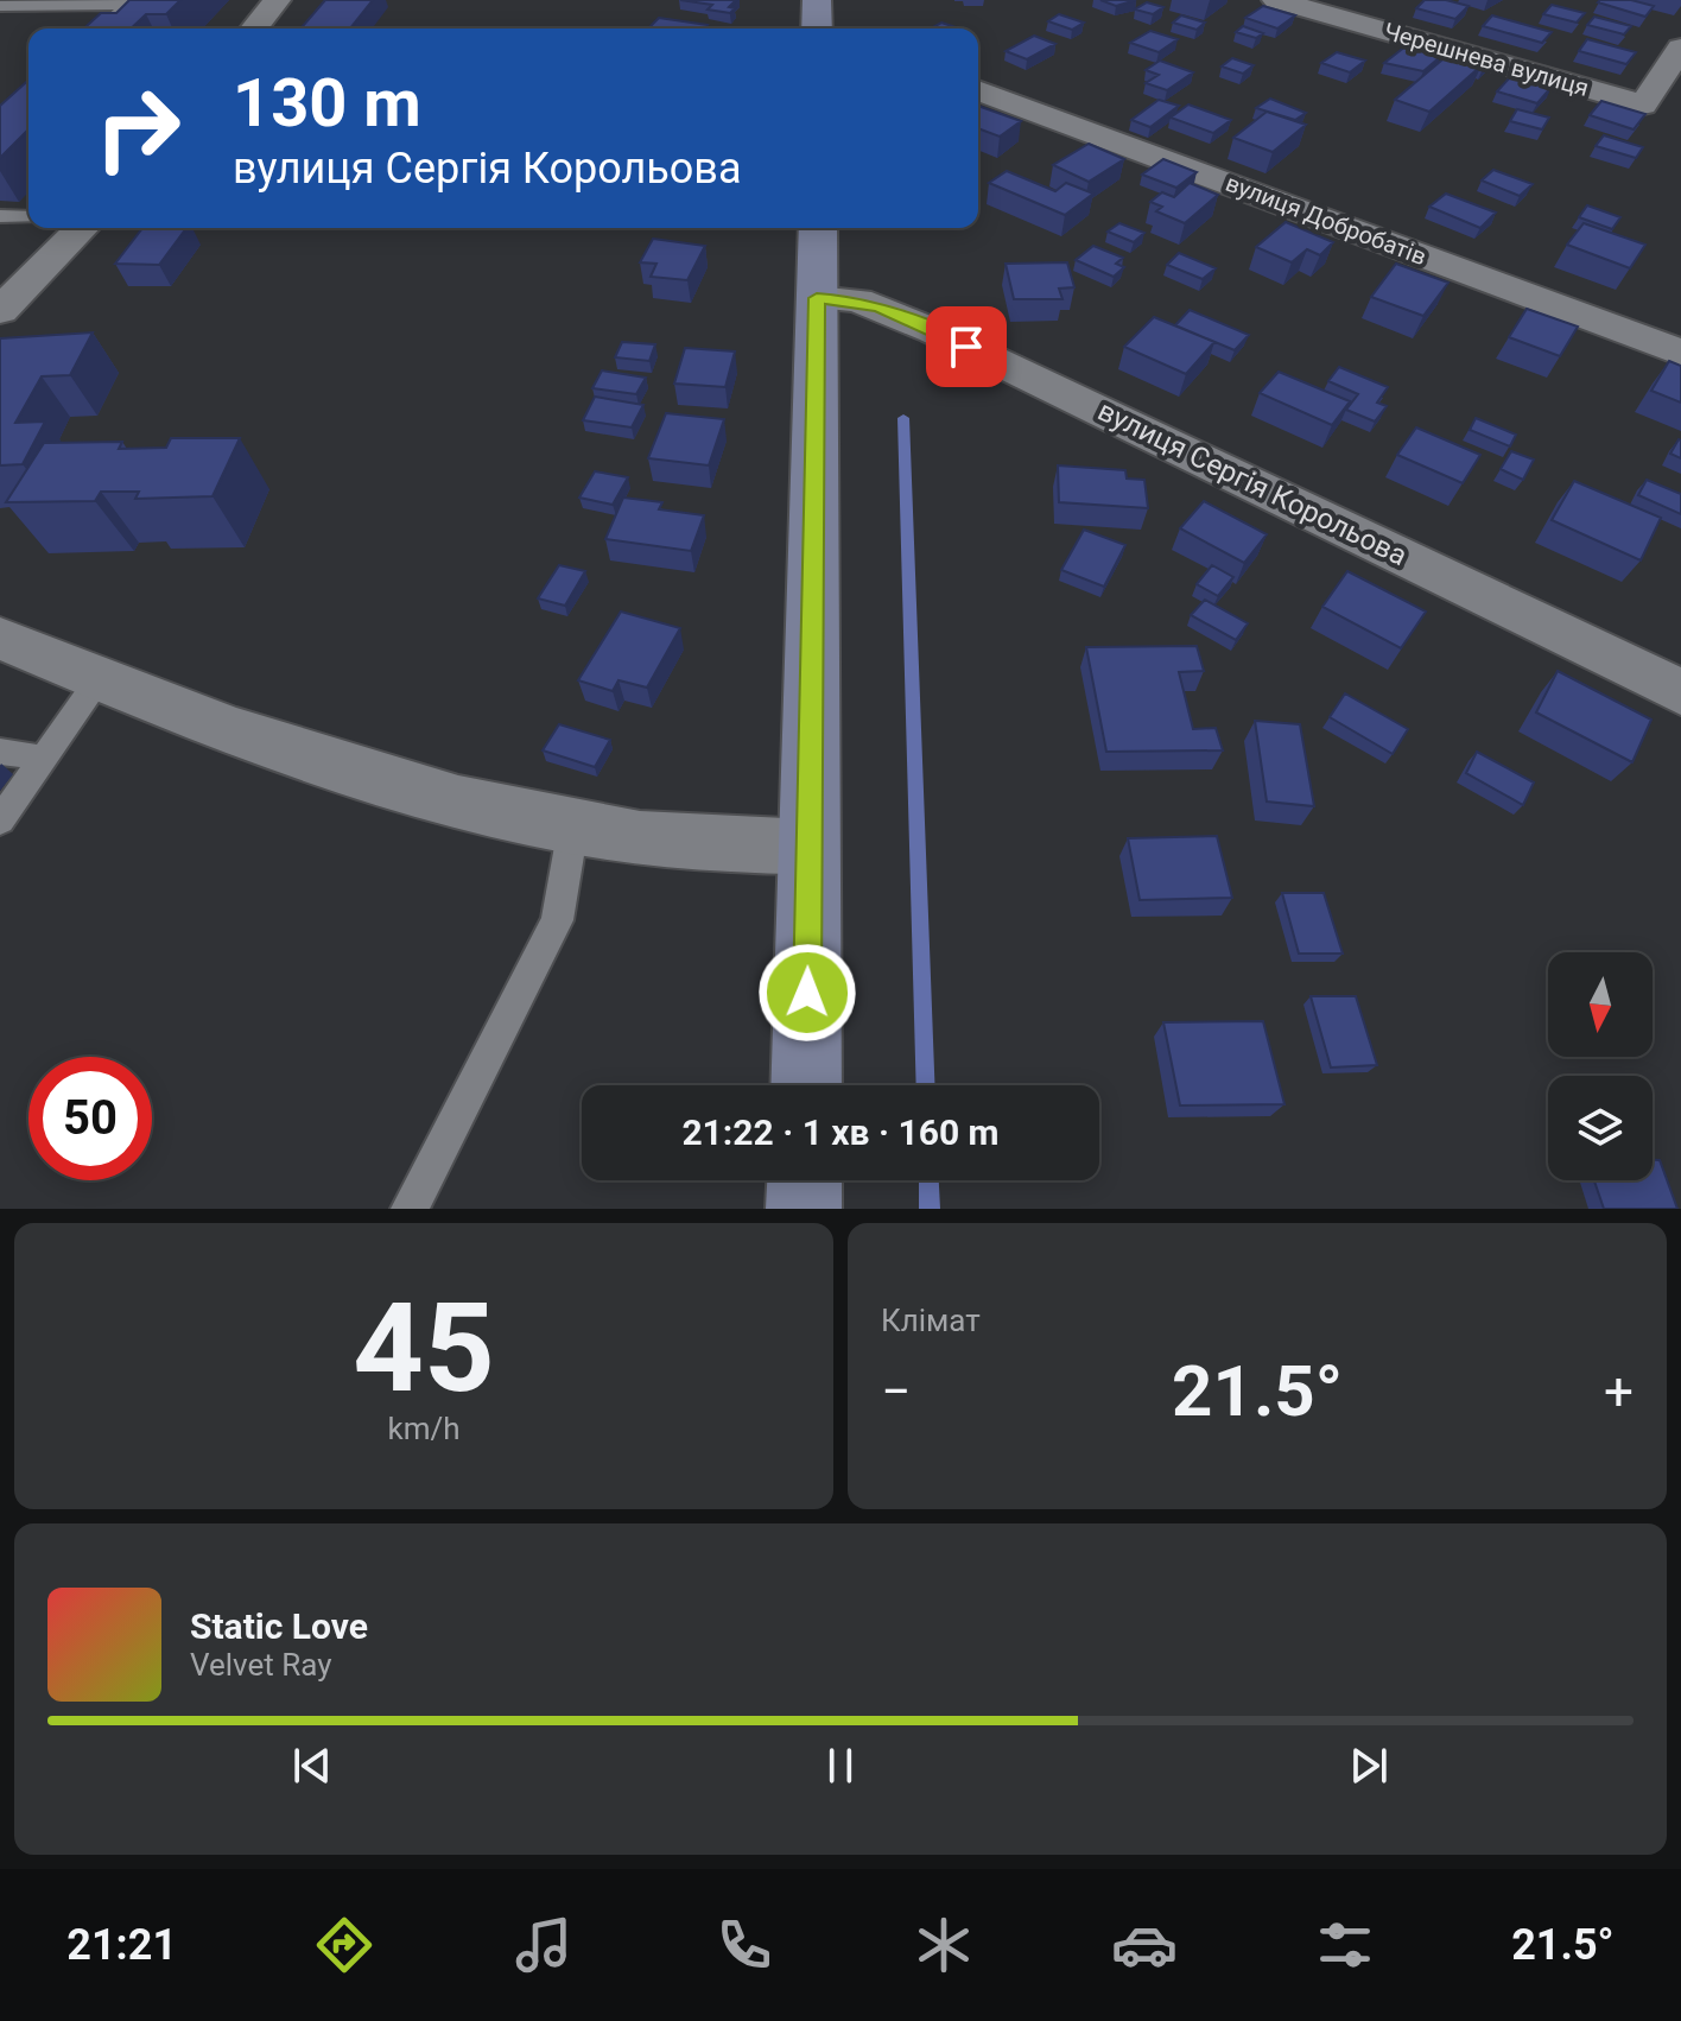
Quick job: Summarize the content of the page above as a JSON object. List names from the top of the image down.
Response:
{
  "streets": {
    "street": ["Черешнева вулиця", "вулиця Добробатів", "вулиця Сергія Корольова"]
  },
  "north": "bottom",
  "page": {
    "turn": ["130 m", "вулиця Сергія Корольова"],
    "limit": "50",
    "trip": "21:22 · 1 хв · 160 m",
    "tile": [
      ["45", "km/h"],
      "Клімат"
    ],
    "heat": ["−", "21.5°", "+"],
    "song": ["Static Love", "Velvet Ray"],
    "tabs": ["21:21", "21.5°"]
  }
}
